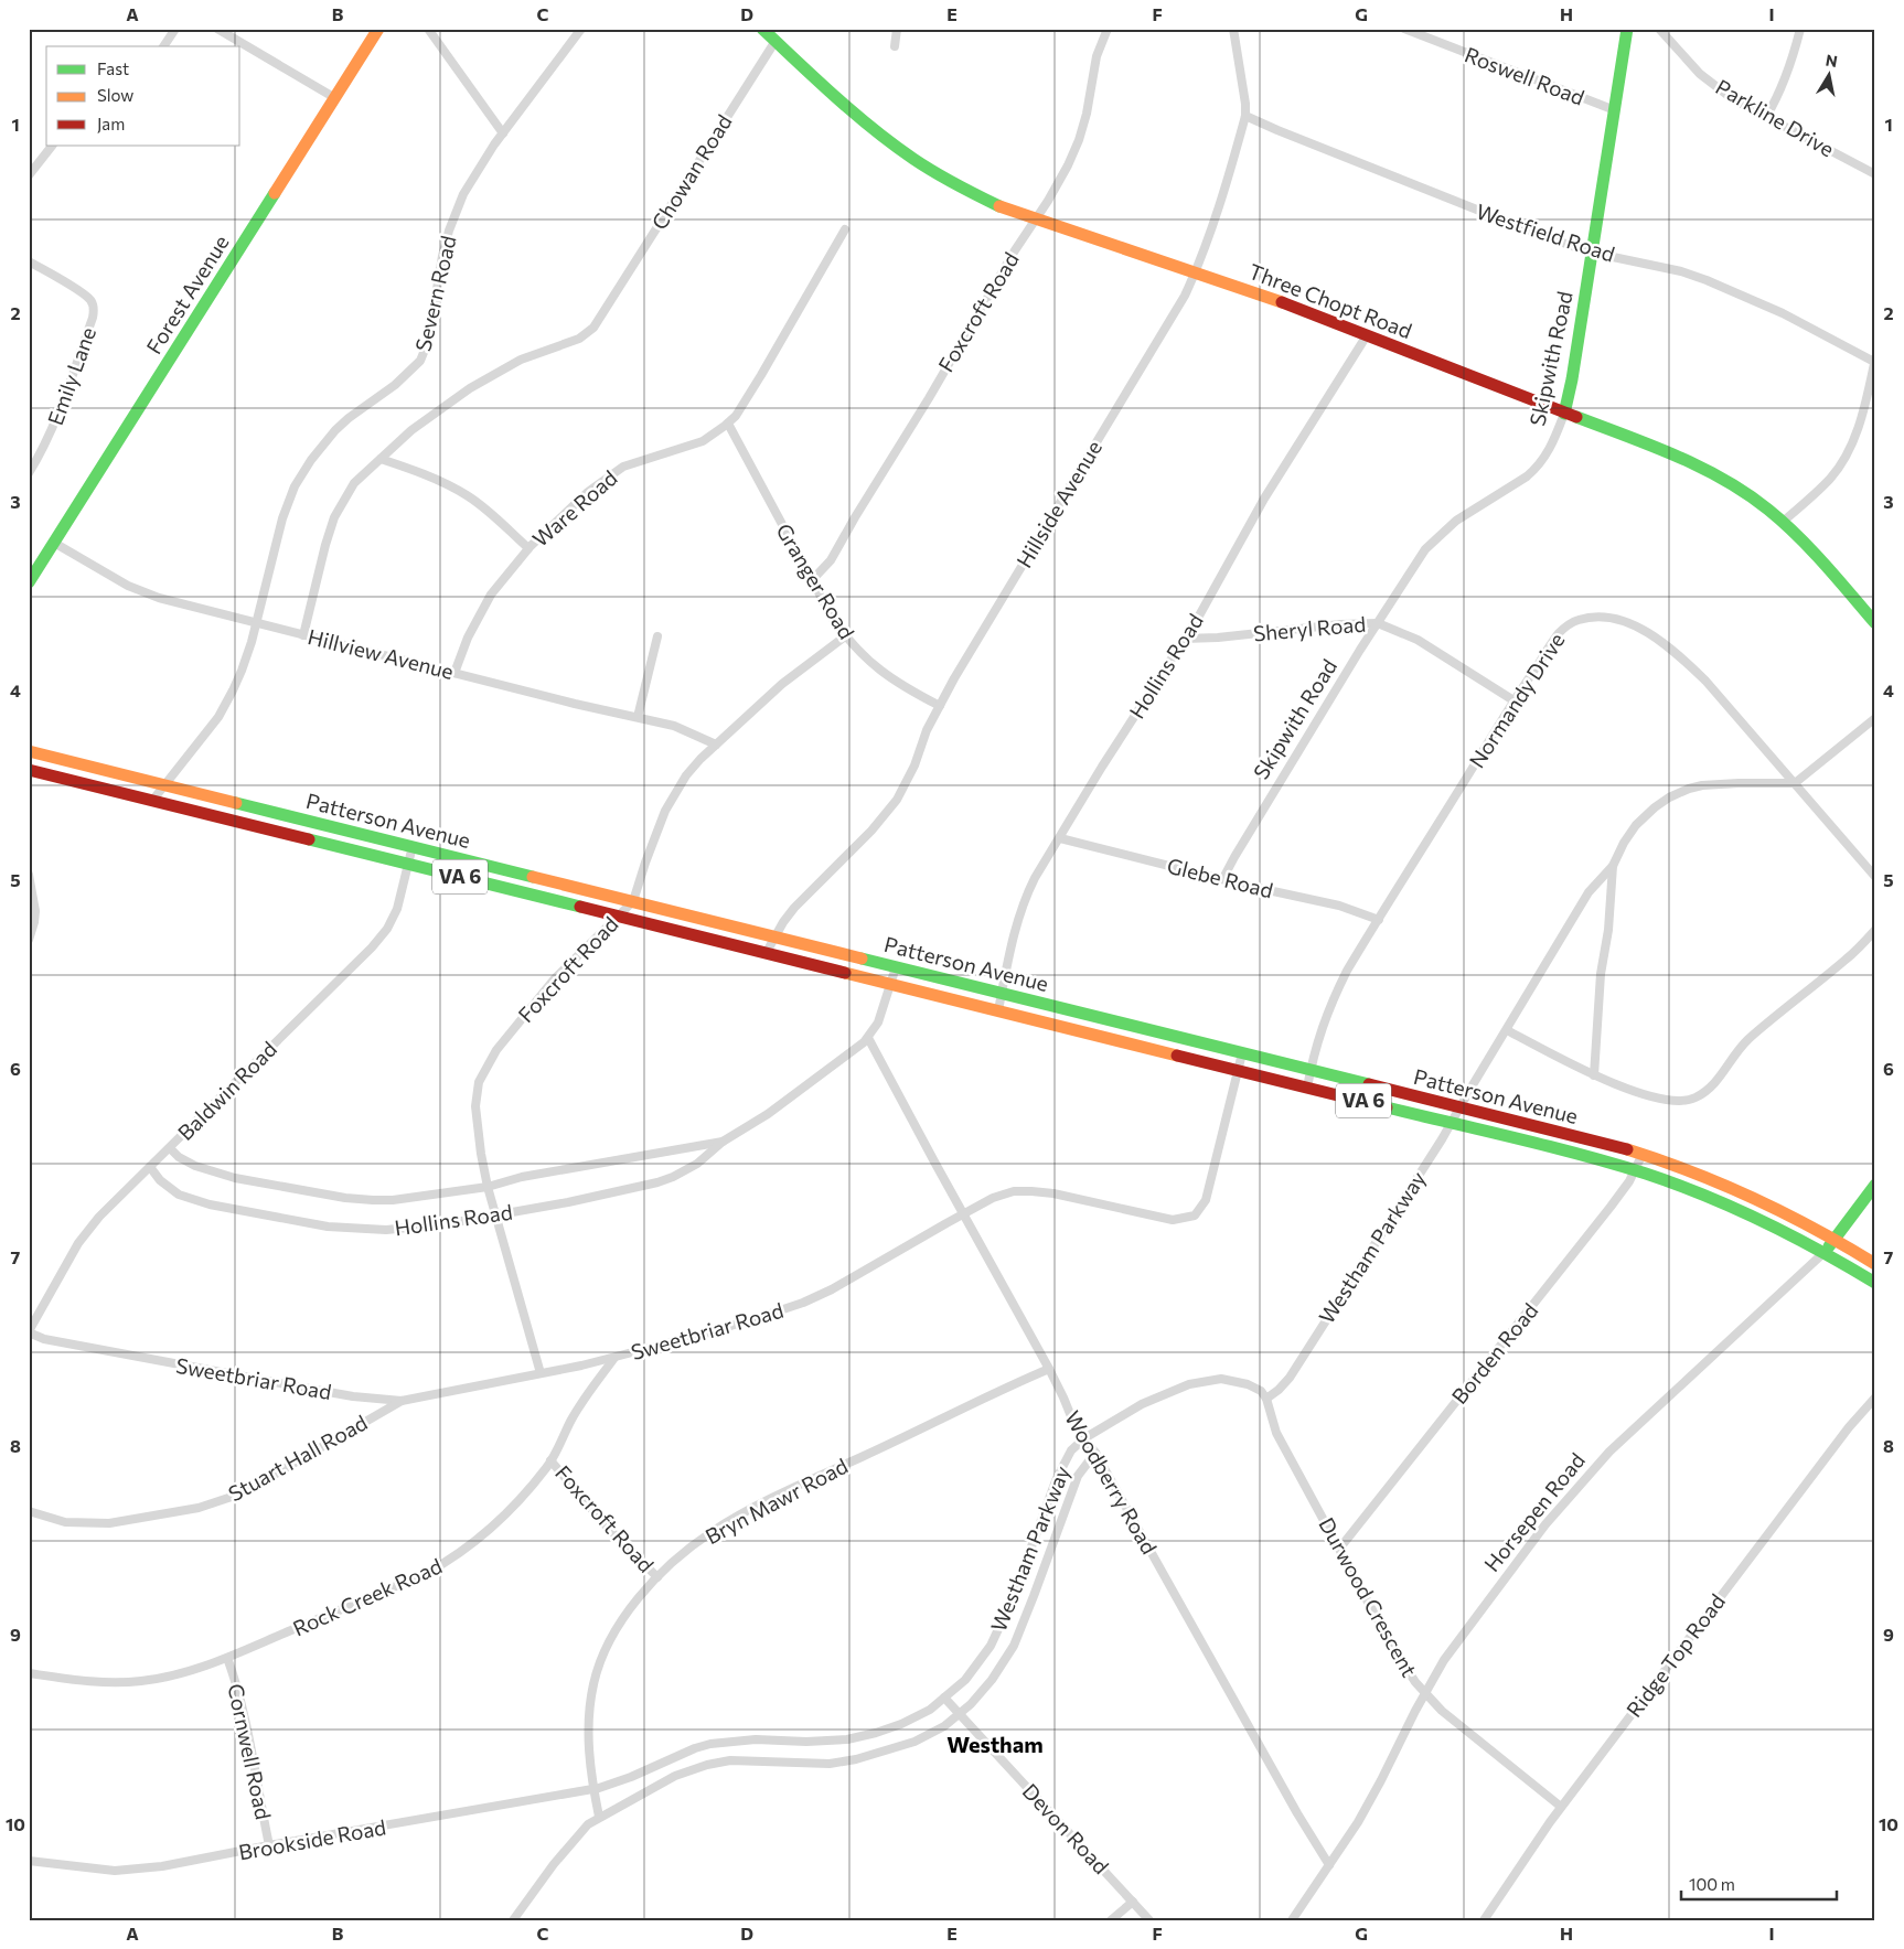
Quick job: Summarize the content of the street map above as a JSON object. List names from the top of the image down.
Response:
{
  "streets": {
    "main road": [
      "Forest Avenue",
      "Three Chopt Road",
      "Skipwith Road",
      "Patterson Avenue",
      "VA 6",
      "Horsepen Road"
    ],
    "street": [
      "Roswell Road",
      "Parkline Drive",
      "Chowan Road",
      "Westfield Road",
      "Severn Road",
      "Foxcroft Road",
      "Emily Lane",
      "Hillside Avenue",
      "Ware Road",
      "Granger Road",
      "Sheryl Road",
      "Hillview Avenue",
      "Hollins Road",
      "Normandy Drive",
      "Glebe Road",
      "Baldwin Road",
      "Westham Parkway",
      "Sweetbriar Road",
      "Borden Road",
      "Stuart Hall Road",
      "Woodberry Road",
      "Bryn Mawr Road",
      "Rock Creek Road",
      "Durwood Crescent",
      "Ridge Top Road",
      "Cornwell Road",
      "Devon Road",
      "Brookside Road"
    ]
  },
  "crossings": [
    ["Roswell Road", "Skipwith Road"],
    ["Chowan Road", "Three Chopt Road"],
    ["Chowan Road", "Hillview Avenue"],
    ["Westfield Road", "Skipwith Road"],
    ["Westfield Road", "Hillside Avenue"],
    ["Severn Road", "Hillview Avenue"],
    ["Severn Road", "Patterson Avenue"],
    ["Forest Avenue", "Hillview Avenue"],
    ["Three Chopt Road", "Foxcroft Road"],
    ["Three Chopt Road", "Skipwith Road"],
    ["Three Chopt Road", "Hillside Avenue"],
    ["Three Chopt Road", "Hollins Road"],
    ["Foxcroft Road", "Granger Road"],
    ["Foxcroft Road", "Hillview Avenue"],
    ["Foxcroft Road", "Hollins Road"],
    ["Foxcroft Road", "Patterson Avenue"],
    ["Foxcroft Road", "Sweetbriar Road"],
    ["Foxcroft Road", "Bryn Mawr Road"],
    ["Foxcroft Road", "Rock Creek Road"],
    ["Skipwith Road", "Sheryl Road"],
    ["Skipwith Road", "Glebe Road"],
    ["Hillside Avenue", "Granger Road"],
    ["Hillside Avenue", "Patterson Avenue"],
    ["Ware Road", "Granger Road"],
    ["Ware Road", "Hillview Avenue"],
    ["Sheryl Road", "Hollins Road"],
    ["Sheryl Road", "Normandy Drive"],
    ["Hollins Road", "Patterson Avenue"],
    ["Hollins Road", "Glebe Road"],
    ["Hollins Road", "Baldwin Road"],
    ["Hollins Road", "Woodberry Road"],
    ["Normandy Drive", "Patterson Avenue"],
    ["Normandy Drive", "Glebe Road"],
    ["Patterson Avenue", "Baldwin Road"],
    ["Patterson Avenue", "Westham Parkway"],
    ["Patterson Avenue", "Sweetbriar Road"],
    ["Patterson Avenue", "Borden Road"],
    ["Patterson Avenue", "Horsepen Road"],
    ["Baldwin Road", "Sweetbriar Road"],
    ["Westham Parkway", "Woodberry Road"],
    ["Westham Parkway", "Bryn Mawr Road"],
    ["Westham Parkway", "Durwood Crescent"],
    ["Westham Parkway", "Devon Road"],
    ["Westham Parkway", "Brookside Road"],
    ["Sweetbriar Road", "Stuart Hall Road"],
    ["Sweetbriar Road", "Woodberry Road"],
    ["Sweetbriar Road", "Rock Creek Road"],
    ["Borden Road", "Durwood Crescent"],
    ["Woodberry Road", "Bryn Mawr Road"],
    ["Woodberry Road", "Horsepen Road"],
    ["Bryn Mawr Road", "Brookside Road"],
    ["Horsepen Road", "Durwood Crescent"],
    ["Rock Creek Road", "Cornwell Road"],
    ["Durwood Crescent", "Ridge Top Road"],
    ["Cornwell Road", "Brookside Road"]
  ],
  "districts": ["Westham"],
  "legend": ["Fast", "Slow", "Jam"],
  "scale_bar": "100 m",
  "north": "top",
  "grid": {
    "columns": [
      "A",
      "B",
      "C",
      "D",
      "E",
      "F",
      "G",
      "H",
      "I"
    ],
    "rows": [
      "1",
      "2",
      "3",
      "4",
      "5",
      "6",
      "7",
      "8",
      "9",
      "10"
    ]
  }
}
